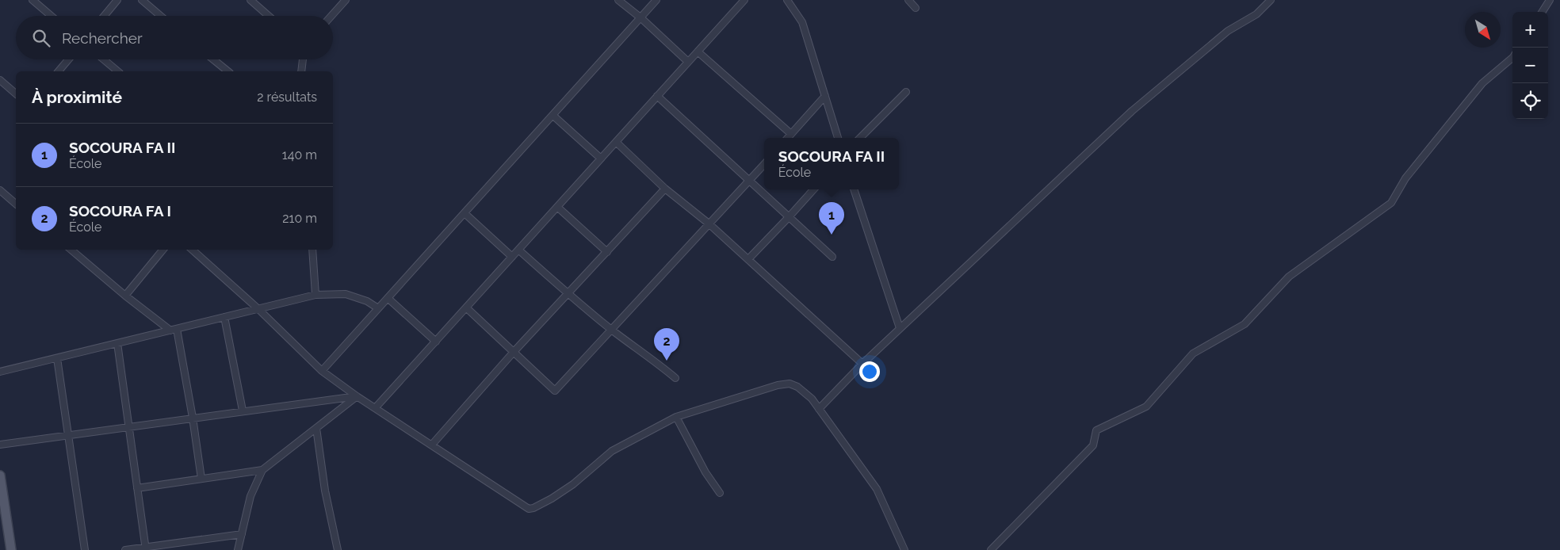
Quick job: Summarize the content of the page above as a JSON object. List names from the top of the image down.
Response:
{
  "north": "bottom right",
  "page": {
    "map_buttons": ["+", "−"],
    "search": "Rechercher",
    "heading": ["À proximité", "2 résultats"],
    "list": [
      {
        "mark": "1",
        "name": "SOCOURA FA II",
        "note": "École",
        "value": "140 m"
      },
      {
        "mark": "2",
        "name": "SOCOURA FA I",
        "note": "École",
        "value": "210 m"
      }
    ],
    "popup": ["SOCOURA FA II", "École"],
    "pins": ["1", "2"]
  }
}
